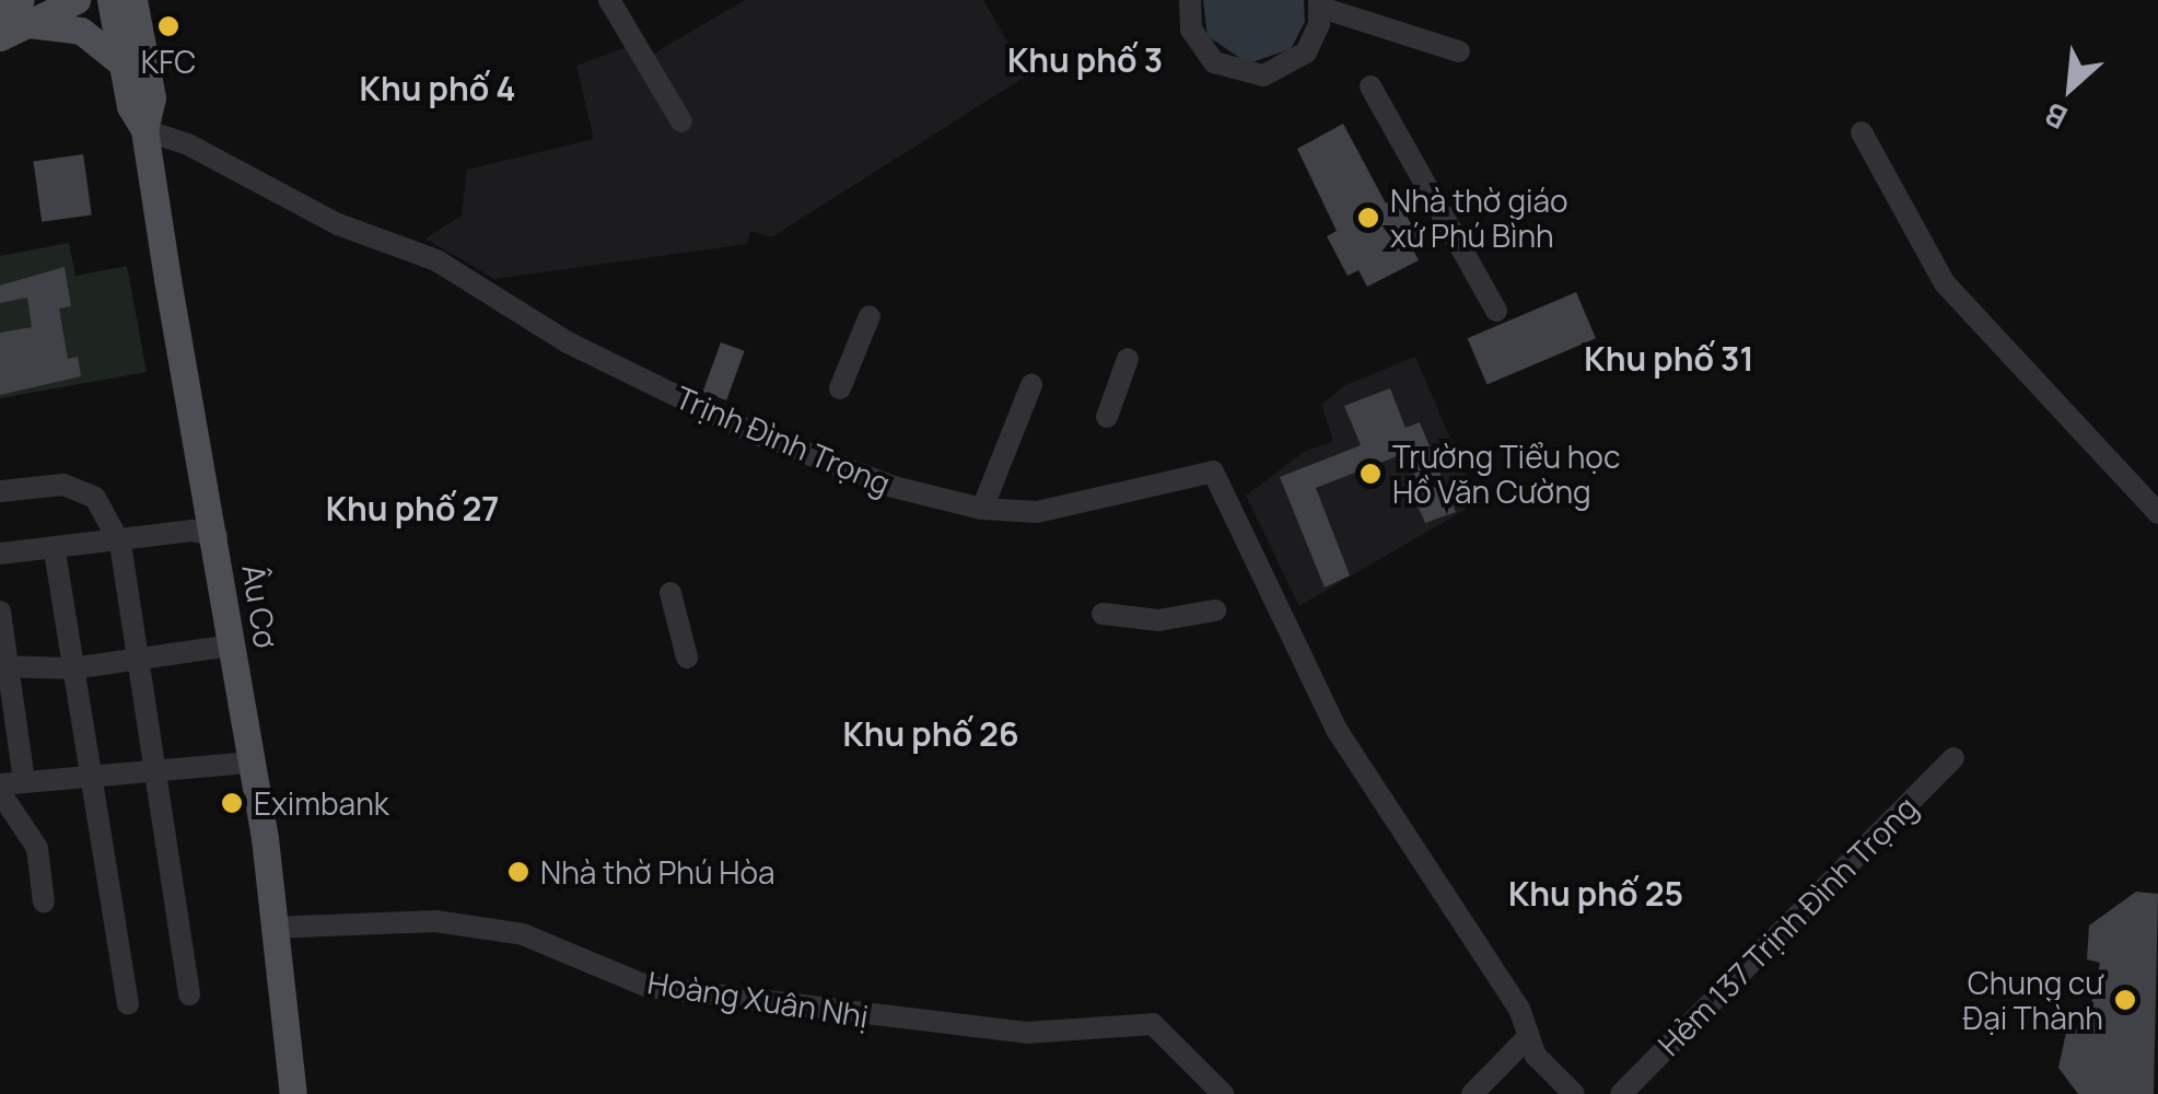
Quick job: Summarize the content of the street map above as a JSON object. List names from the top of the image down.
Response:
{
  "streets": {
    "main road": ["Âu Cơ"],
    "street": ["Trịnh Đình Trọng", "Hẻm 137 Trịnh Đình Trọng", "Hoàng Xuân Nhị"]
  },
  "crossings": [
    ["Trịnh Đình Trọng", "Âu Cơ"],
    ["Âu Cơ", "Hoàng Xuân Nhị"]
  ],
  "districts": [
    "Khu phố 3",
    "Khu phố 4",
    "Khu phố 31",
    "Khu phố 27",
    "Khu phố 26",
    "Khu phố 25"
  ],
  "places": [
    "KFC",
    "Nhà thờ giáo xứ Phú Bình",
    "Trường Tiểu học Hồ Văn Cường",
    "Eximbank",
    "Nhà thờ Phú Hòa",
    "Chung cư Đại Thành"
  ],
  "north": "bottom left"
}
